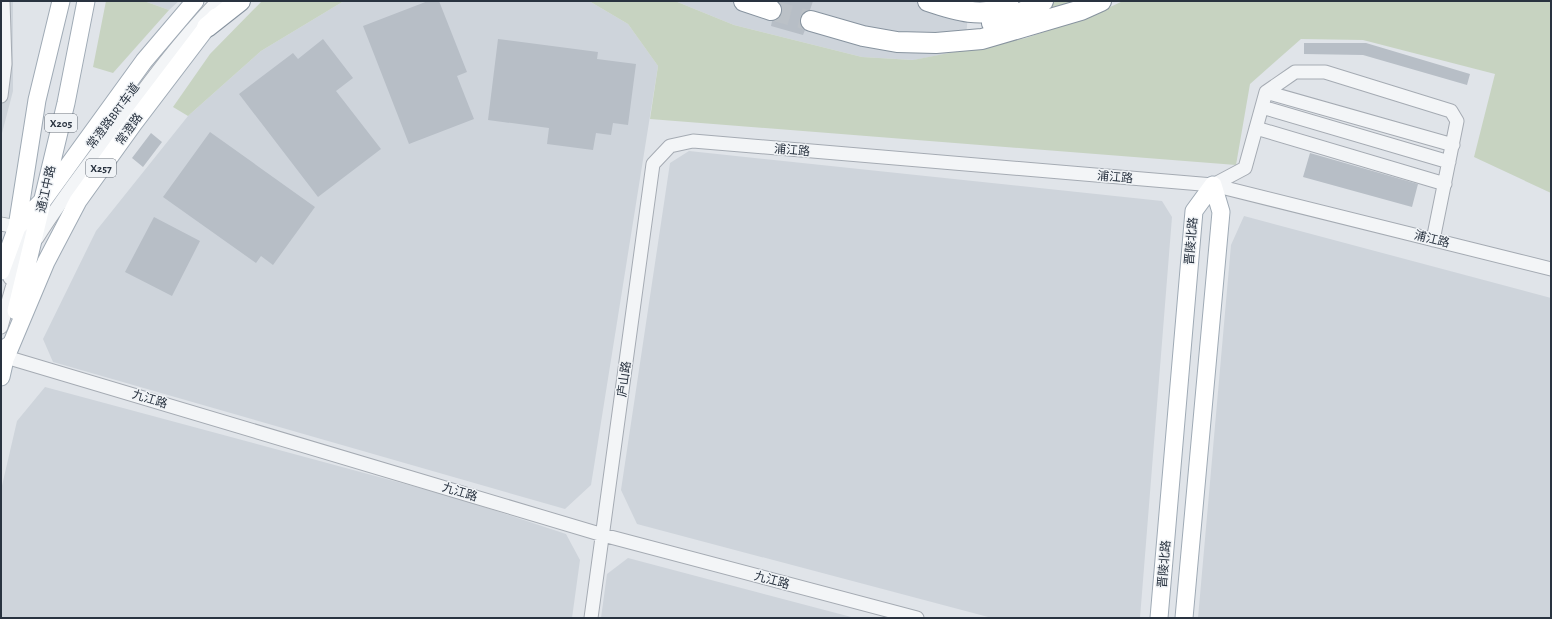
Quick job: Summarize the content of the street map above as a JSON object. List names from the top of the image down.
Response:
{
  "streets": {
    "main road": [
      "X205",
      "常澄路",
      "X257",
      "通江中路",
      "晋陵北路"
    ],
    "street": [
      "常澄路BRT车道",
      "浦江路",
      "庐山路",
      "九江路"
    ]
  },
  "crossings": [
    ["常澄路BRT车道", "通江中路"],
    ["常澄路", "通江中路"],
    ["常澄路", "九江路"],
    ["浦江路", "晋陵北路"],
    ["浦江路", "庐山路"],
    ["X257", "通江中路"],
    ["通江中路", "九江路"],
    ["庐山路", "九江路"]
  ]
}
